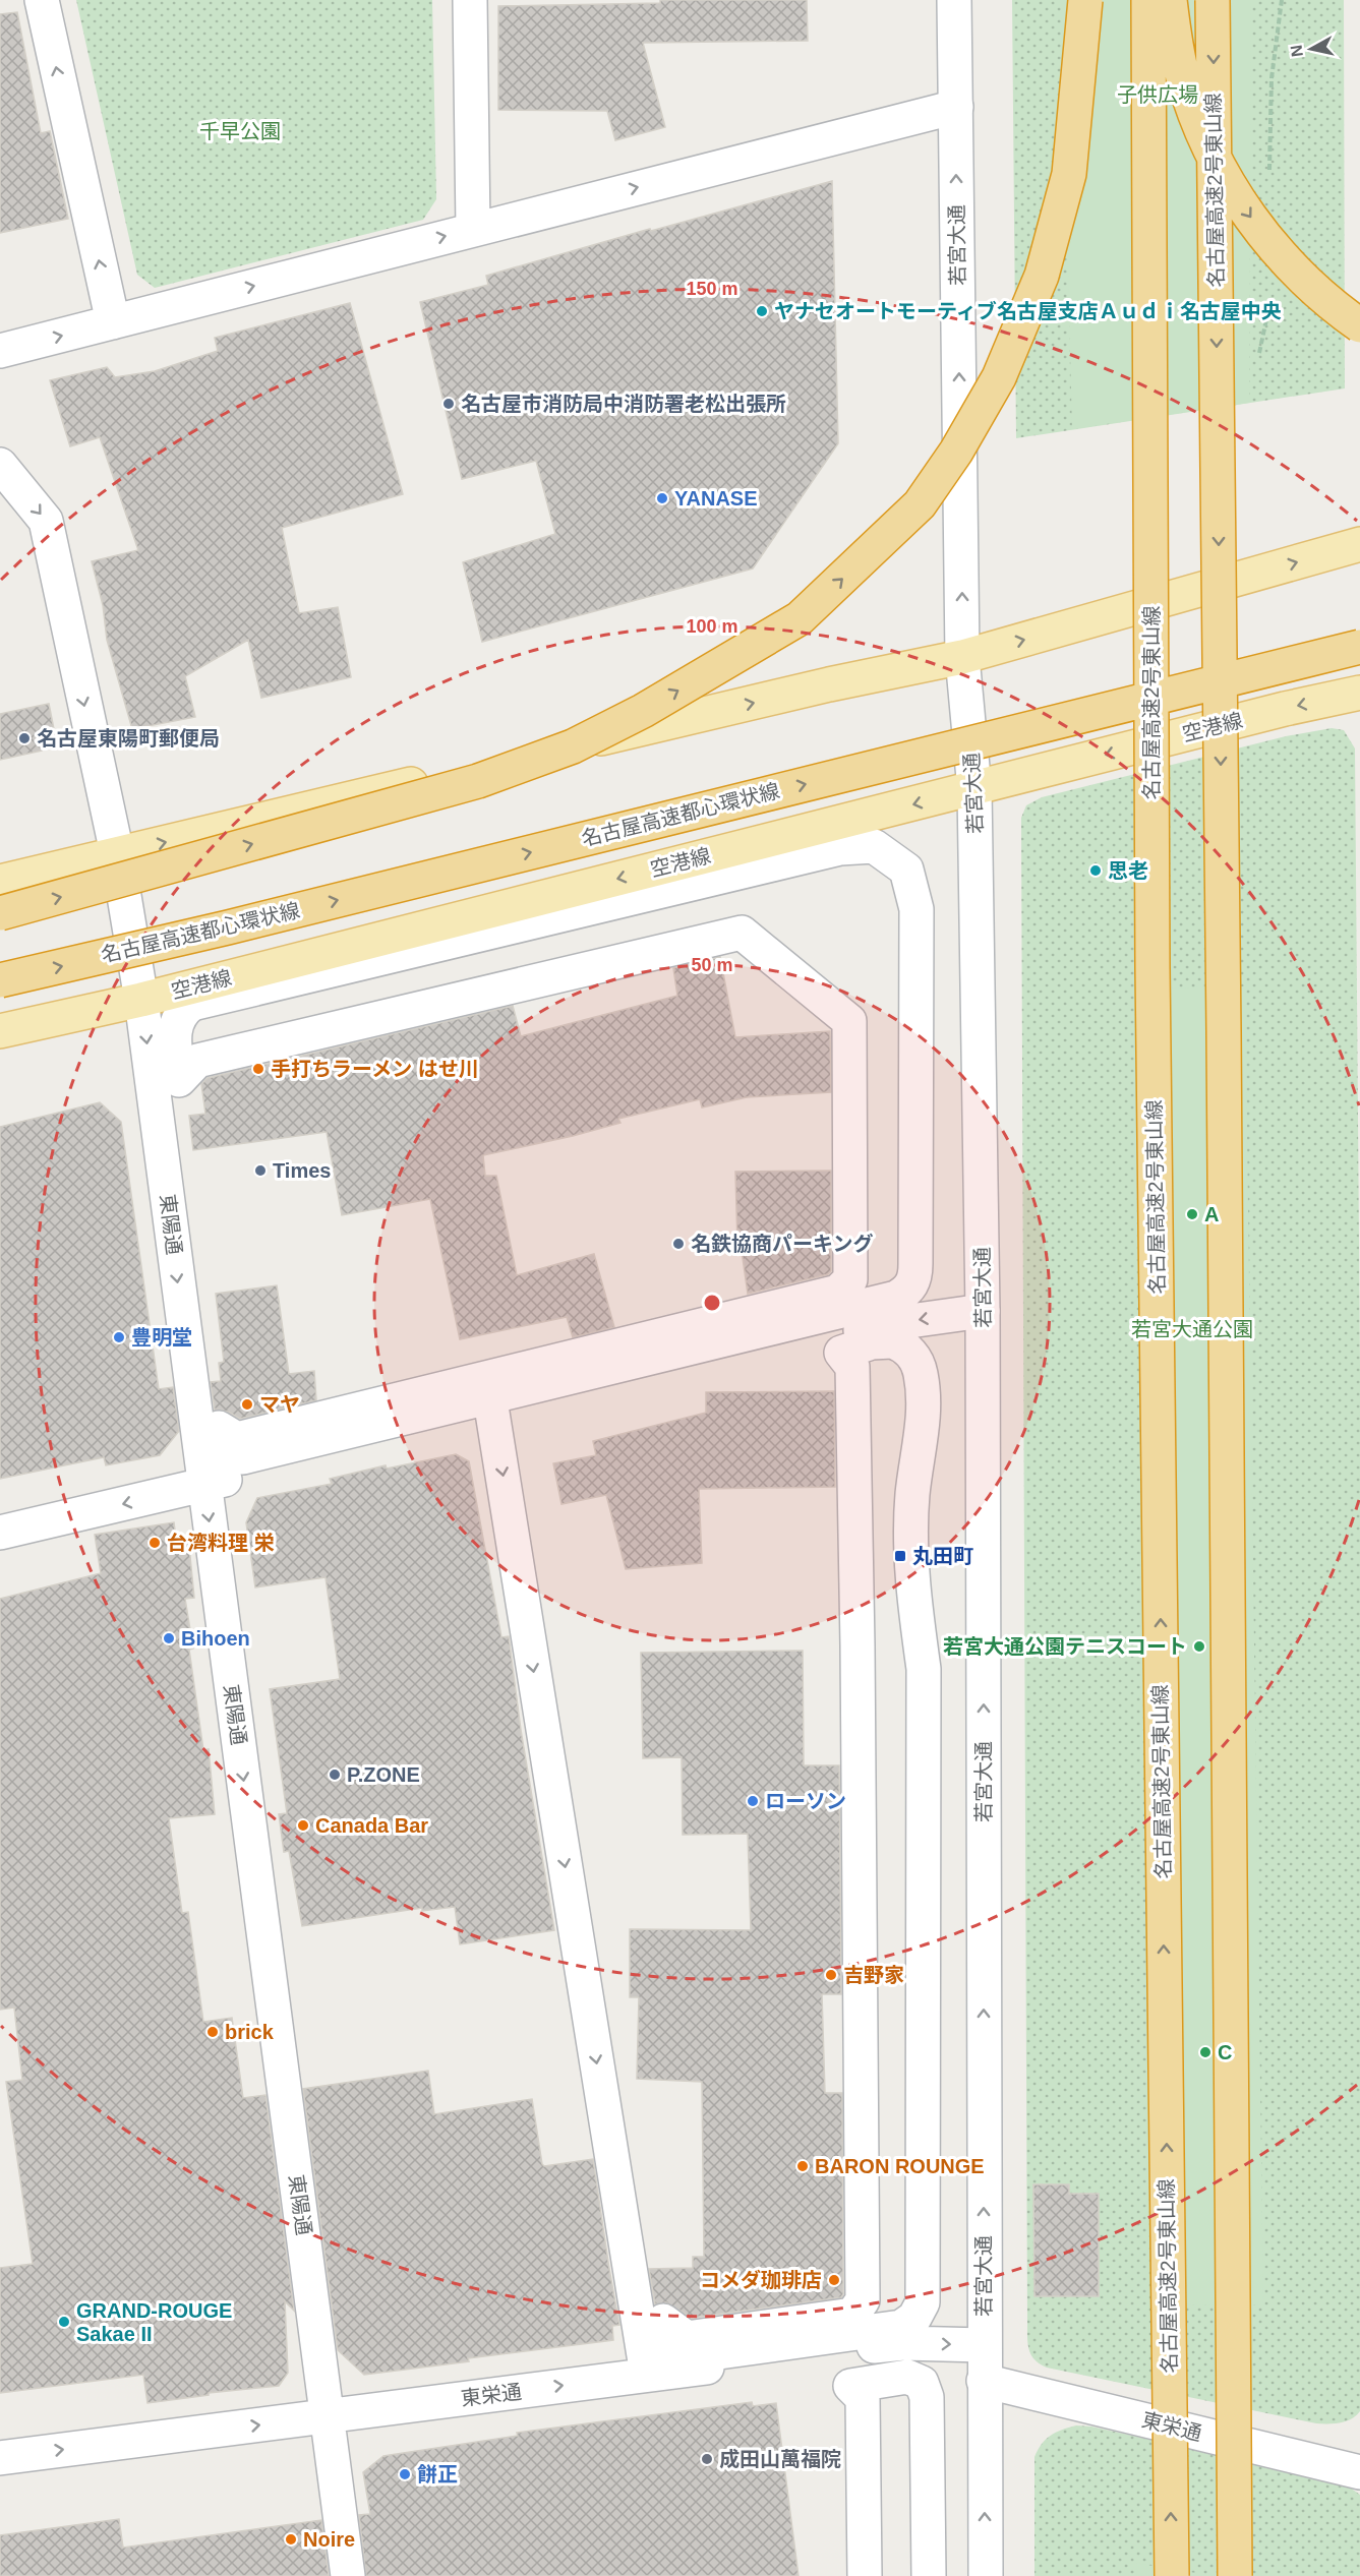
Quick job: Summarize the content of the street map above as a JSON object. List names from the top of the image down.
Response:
{
  "streets": {
    "highway": ["名古屋高速2号東山線", "名古屋高速都心環状線"],
    "main road": ["空港線"],
    "street": ["若宮大通", "東陽通", "東栄通"]
  },
  "crossings": [
    ["若宮大通", "空港線"],
    ["若宮大通", "東栄通"],
    ["空港線", "東陽通"],
    ["東陽通", "東栄通"]
  ],
  "one_way": [
    "若宮大通",
    "名古屋高速都心環状線",
    "東陽通",
    "東栄通"
  ],
  "parks": ["子供広場", "千早公園", "若宮大通公園"],
  "places": {
    "other": [
      "ヤナセオートモーティブ名古屋支店Ａｕｄｉ名古屋中央",
      "名古屋市消防局中消防署老松出張所",
      "YANASE",
      "名古屋東陽町郵便局",
      "思老",
      "手打ちラーメン はせ川",
      "Times",
      "A",
      "名鉄協商パーキング",
      "豊明堂",
      "マヤ",
      "台湾料理 栄",
      "Bihoen",
      "若宮大通公園テニスコート",
      "P.ZONE",
      "ローソン",
      "Canada Bar",
      "吉野家",
      "brick",
      "C",
      "BARON ROUNGE",
      "コメダ珈琲店",
      "GRAND-ROUGE Sakae II",
      "成田山萬福院",
      "餅正",
      "Noire"
    ],
    "transit": ["丸田町"]
  },
  "north": "left",
  "rings": ["150 m", "100 m", "50 m"]
}
